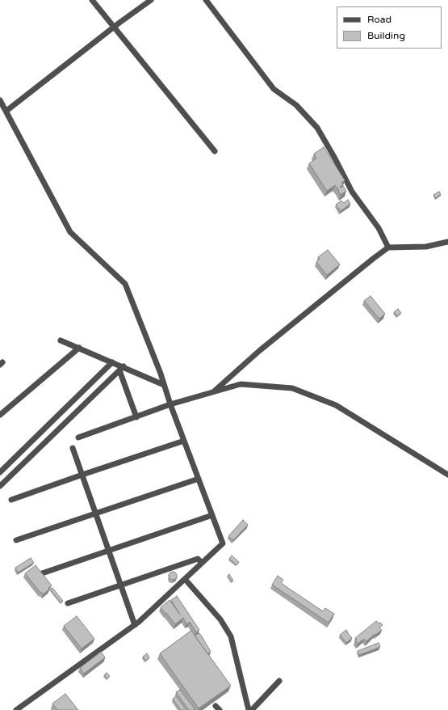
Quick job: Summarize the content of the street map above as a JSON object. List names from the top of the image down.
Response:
{
  "legend": ["Road", "Building"]
}
